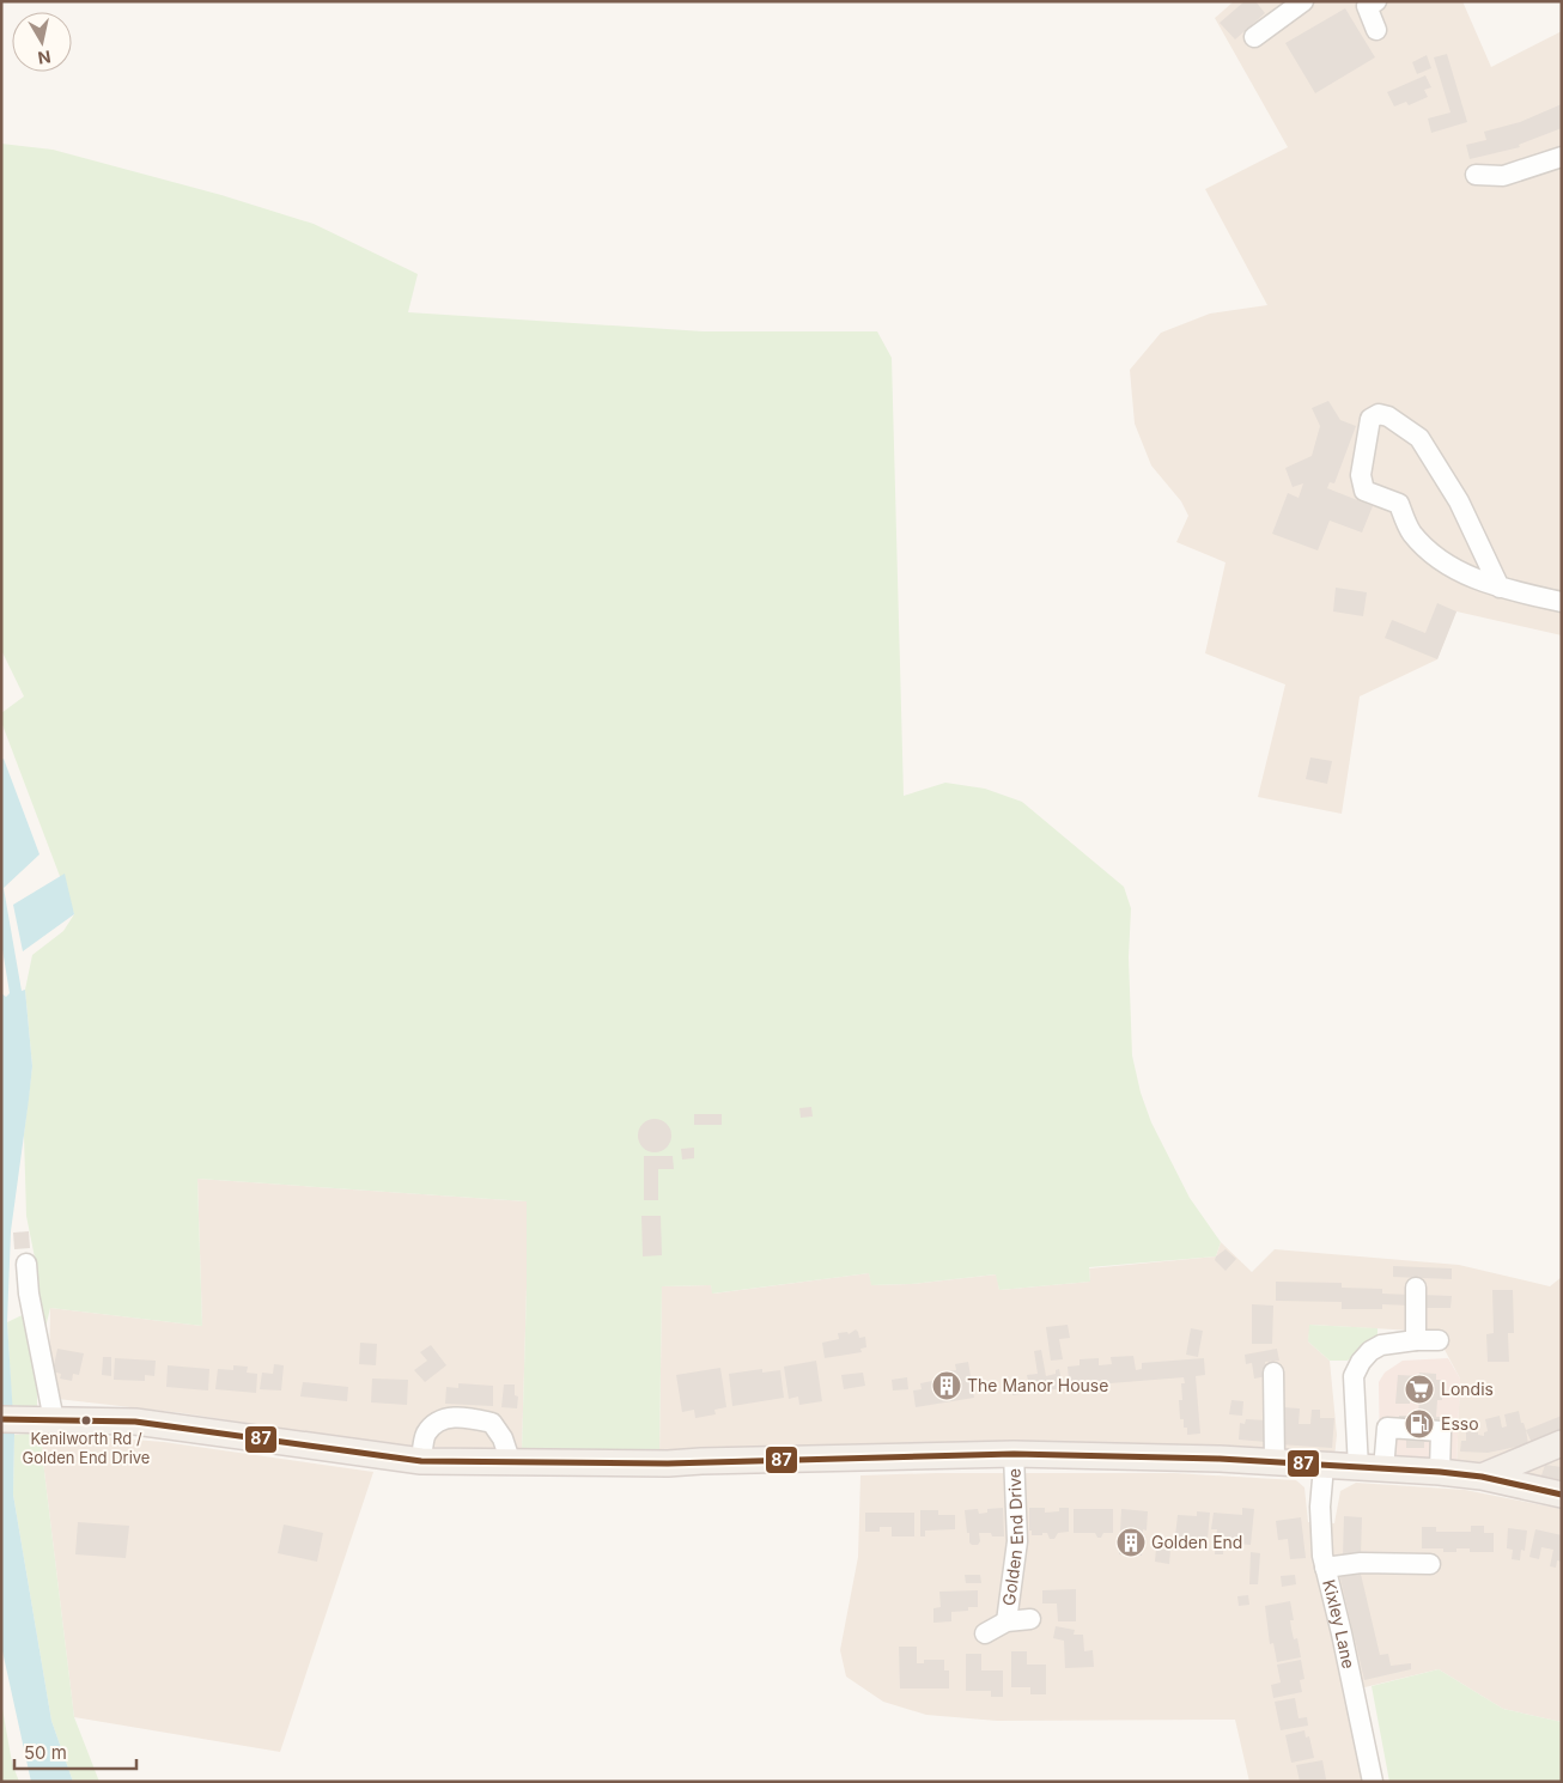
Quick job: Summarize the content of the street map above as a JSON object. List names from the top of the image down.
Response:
{
  "streets": {
    "street": ["Golden End Drive", "Kixley Lane"]
  },
  "places": {
    "building": ["The Manor House", "Golden End"],
    "supermarket": ["Londis"],
    "other": ["Kenilworth Rd / Golden End Drive"],
    "fuel station": ["Esso"]
  },
  "lines": ["transit line 87"],
  "scale_bar": "50 m",
  "north": "bottom"
}
